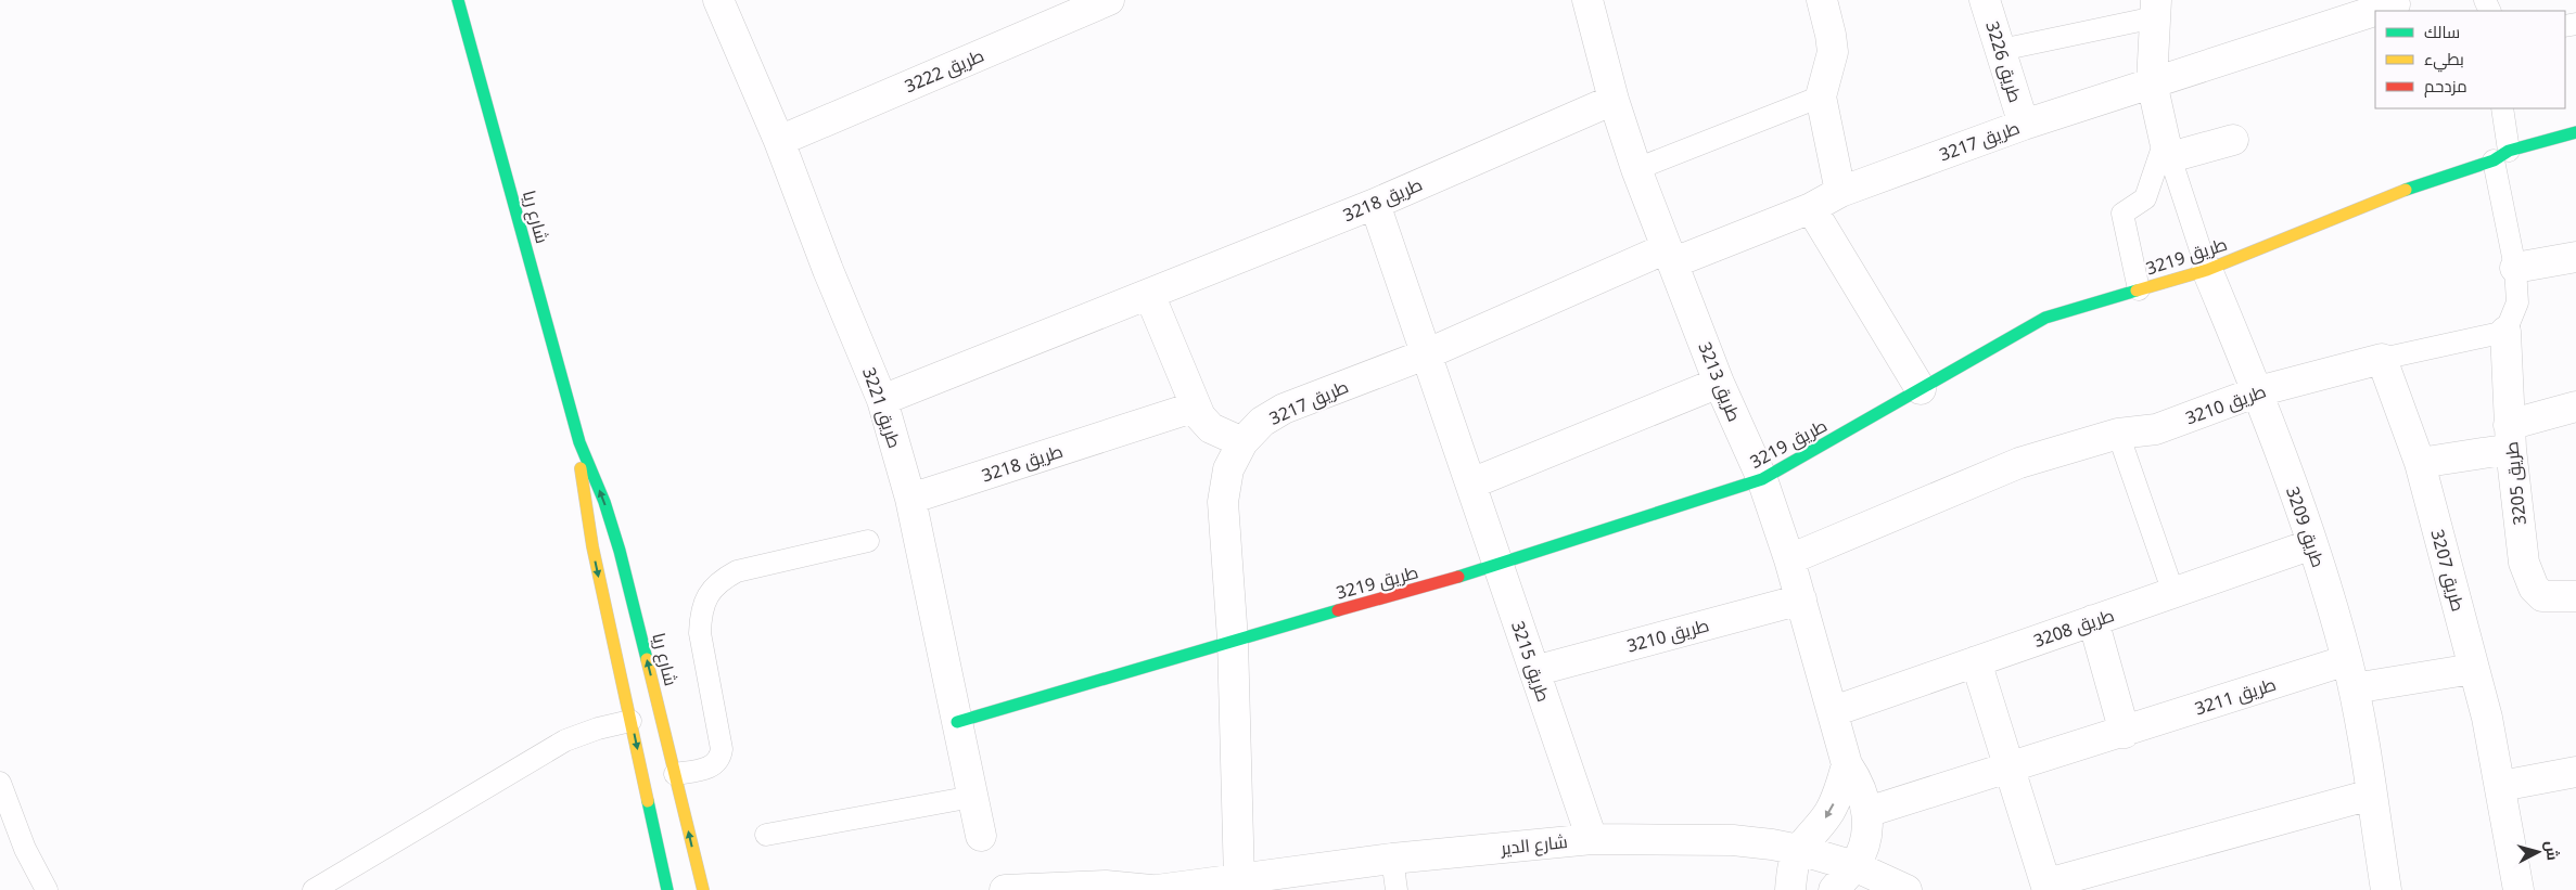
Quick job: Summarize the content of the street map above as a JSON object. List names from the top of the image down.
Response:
{
  "streets": {
    "street": [
      "طريق 3226",
      "طريق 3222",
      "طريق 3217",
      "طريق 3218",
      "شارع ريا",
      "طريق 3219",
      "طريق 3213",
      "طريق 3210",
      "طريق 3221",
      "طريق 3205",
      "طريق 3209",
      "طريق 3207",
      "طريق 3208",
      "طريق 3215",
      "طريق 3211",
      "شارع الدير"
    ]
  },
  "crossings": [
    ["طريق 3226", "طريق 3217"],
    ["طريق 3222", "طريق 3221"],
    ["طريق 3217", "طريق 3219"],
    ["طريق 3217", "طريق 3213"],
    ["طريق 3217", "طريق 3215"],
    ["طريق 3217", "شارع الدير"],
    ["طريق 3218", "طريق 3213"],
    ["طريق 3218", "طريق 3221"],
    ["طريق 3218", "طريق 3215"],
    ["طريق 3219", "طريق 3213"],
    ["طريق 3219", "طريق 3221"],
    ["طريق 3219", "طريق 3209"],
    ["طريق 3219", "طريق 3215"],
    ["طريق 3213", "طريق 3210"],
    ["طريق 3213", "طريق 3208"],
    ["طريق 3213", "طريق 3211"],
    ["طريق 3213", "شارع الدير"],
    ["طريق 3210", "طريق 3205"],
    ["طريق 3210", "طريق 3209"],
    ["طريق 3210", "طريق 3207"],
    ["طريق 3210", "طريق 3215"],
    ["طريق 3209", "طريق 3208"],
    ["طريق 3209", "طريق 3211"],
    ["طريق 3215", "شارع الدير"]
  ],
  "legend": ["سالك", "بطيء", "مزدحم"],
  "north": "right"
}
